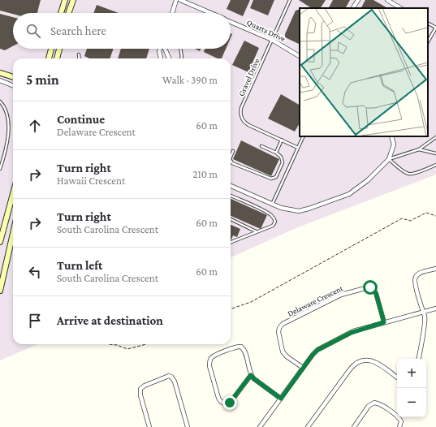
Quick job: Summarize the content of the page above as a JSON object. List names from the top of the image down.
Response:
{
  "streets": {
    "street": ["Quartz Drive", "Delaware Crescent"],
    "lane": ["Gravel Drive"]
  },
  "crossings": [
    ["Quartz Drive", "Gravel Drive"]
  ],
  "page": {
    "search": "Search here",
    "heading": ["5 min", "Walk · 390 m"],
    "list": [
      ["Continue", "Delaware Crescent", "60 m"],
      ["Turn right", "Hawaii Crescent", "210 m"],
      ["Turn right", "South Carolina Crescent", "60 m"],
      ["Turn left", "South Carolina Crescent", "60 m"],
      "Arrive at destination"
    ],
    "map_buttons": ["+", "−"]
  }
}
